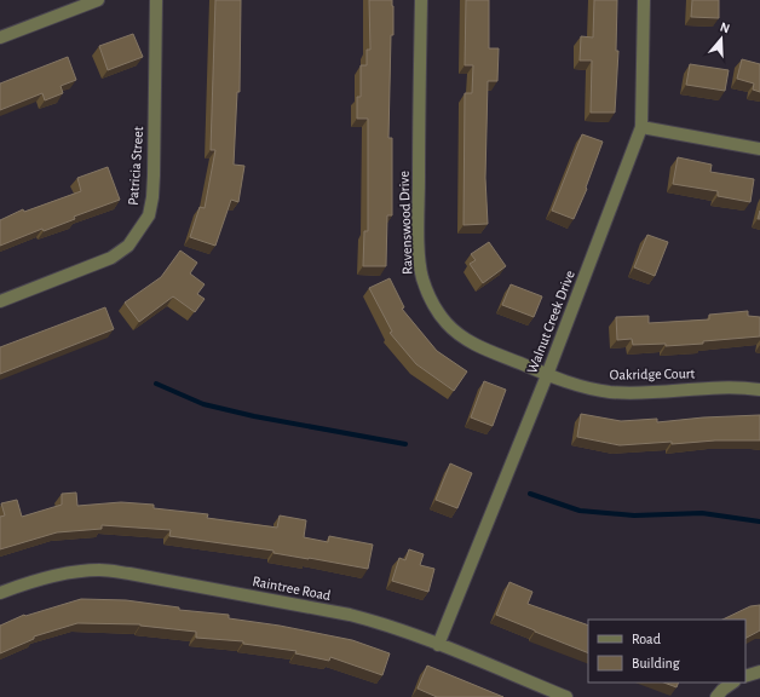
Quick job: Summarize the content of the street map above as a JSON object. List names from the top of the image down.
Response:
{
  "streets": {
    "street": [
      "Patricia Street",
      "Ravenswood Drive",
      "Walnut Creek Drive",
      "Oakridge Court",
      "Raintree Road"
    ]
  },
  "crossings": [
    ["Ravenswood Drive", "Walnut Creek Drive"],
    ["Ravenswood Drive", "Oakridge Court"],
    ["Walnut Creek Drive", "Oakridge Court"],
    ["Walnut Creek Drive", "Raintree Road"]
  ],
  "legend": ["Road", "Building"],
  "north": "top"
}
